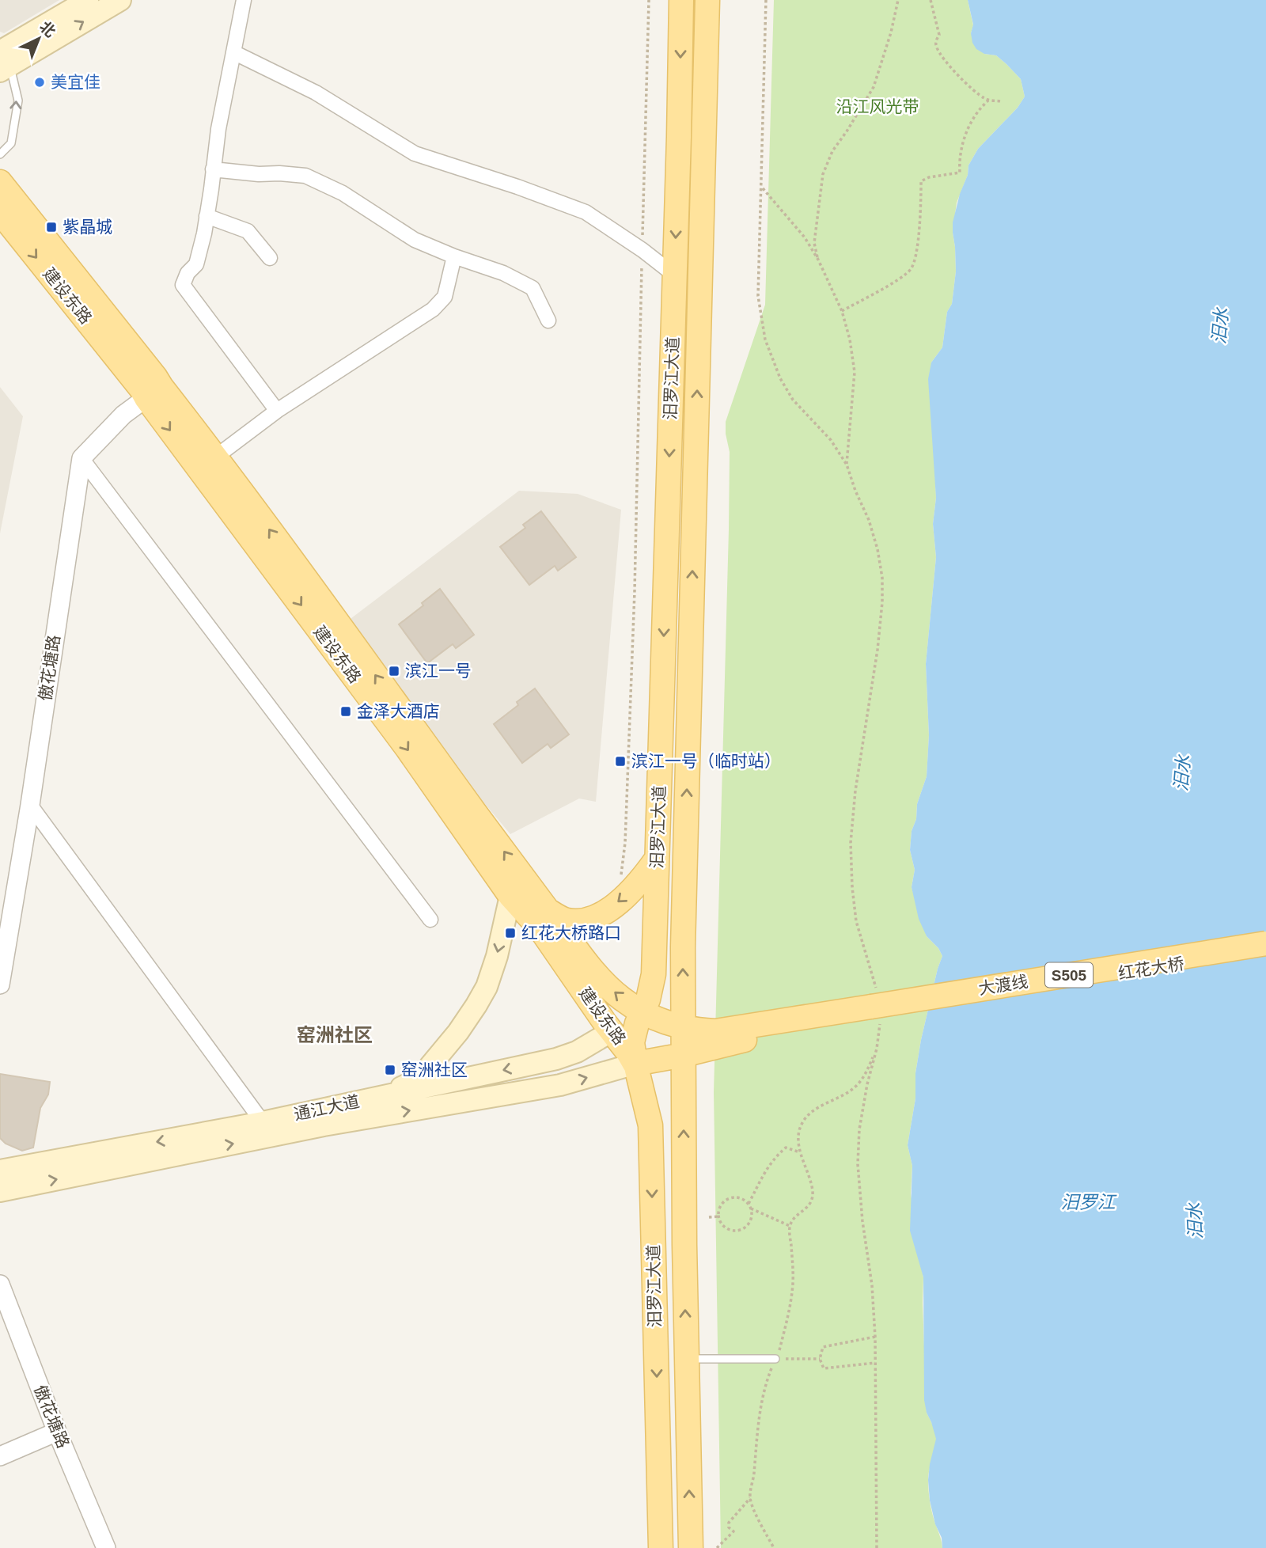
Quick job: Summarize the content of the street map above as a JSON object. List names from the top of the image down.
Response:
{
  "streets": {
    "main road": [
      "建设东路",
      "汨罗江大道",
      "红花大桥",
      "S505",
      "大渡线",
      "通江大道"
    ],
    "street": ["傲花塘路"]
  },
  "crossings": [
    ["建设东路", "汨罗江大道"],
    ["建设东路", "S505"],
    ["建设东路", "通江大道"],
    ["汨罗江大道", "S505"],
    ["汨罗江大道", "通江大道"],
    ["红花大桥", "S505"],
    ["红花大桥", "大渡线"],
    ["S505", "大渡线"]
  ],
  "districts": ["窑洲社区"],
  "water": ["汨水", "汨罗江"],
  "parks": ["沿江风光带"],
  "places": {
    "other": ["美宜佳"],
    "transit": [
      "紫晶城",
      "滨江一号",
      "金泽大酒店",
      "滨江一号（临时站）",
      "红花大桥路口",
      "窑洲社区"
    ]
  },
  "north": "top right"
}
